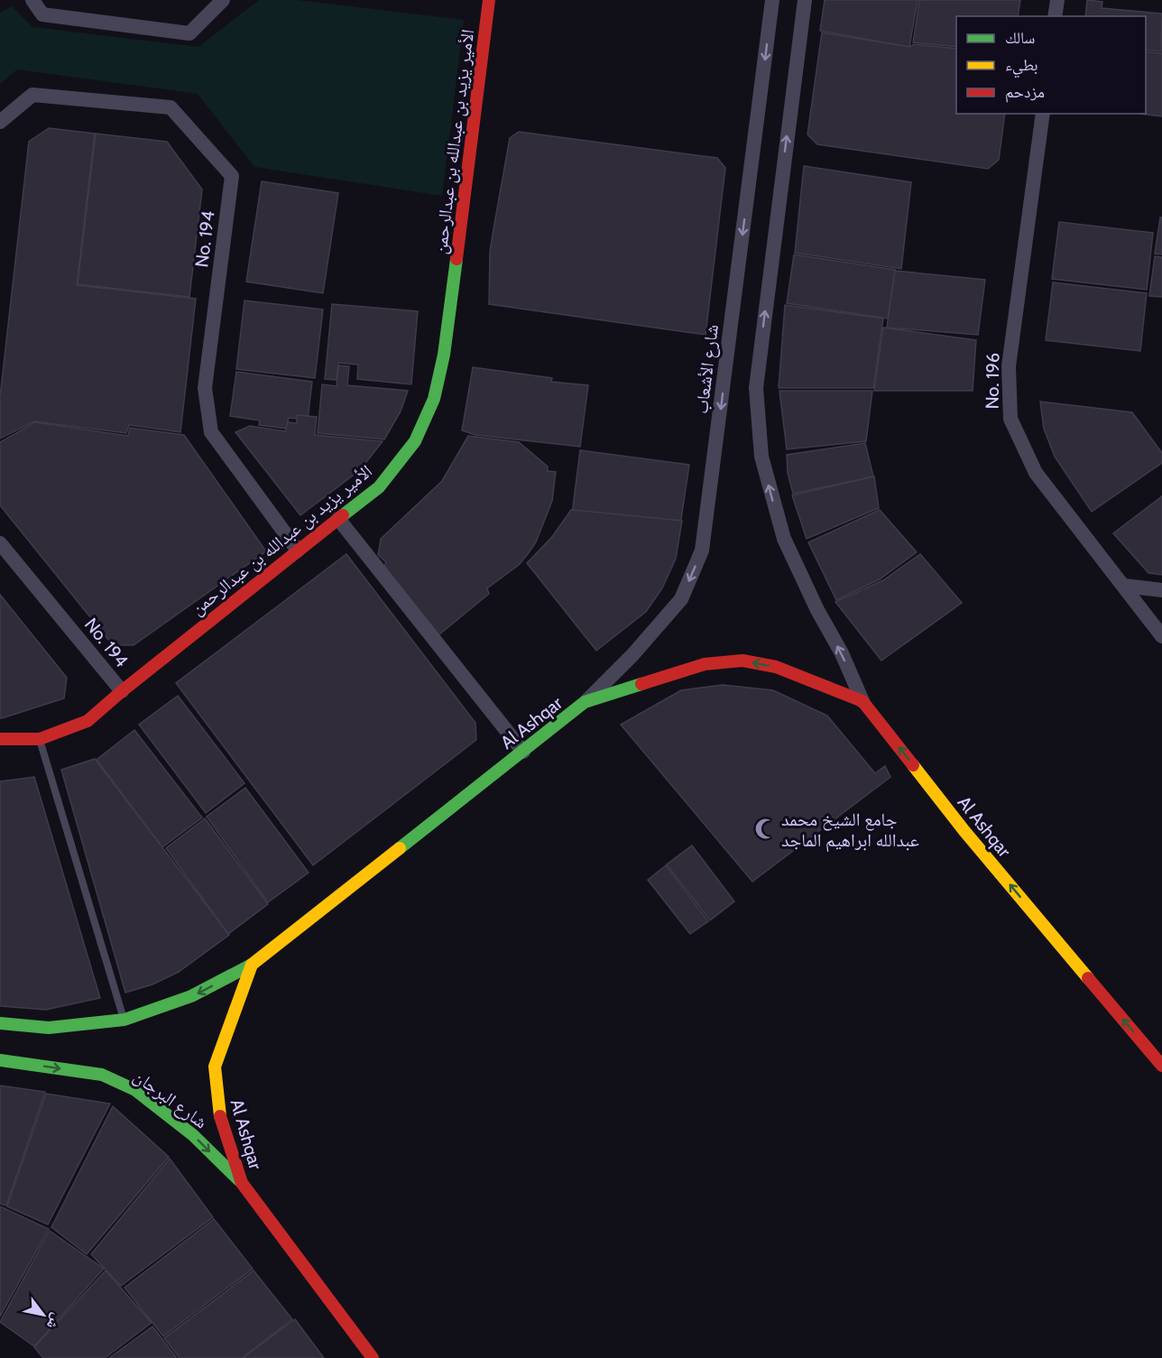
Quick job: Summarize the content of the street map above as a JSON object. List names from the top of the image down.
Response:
{
  "streets": {
    "street": [
      "الأمير يزيد بن عبدالله بن عبدالرحمن",
      "No. 194",
      "شارع الأشعاب",
      "No. 196",
      "Al Ashqar",
      "شارع البرجان"
    ]
  },
  "crossings": [
    ["الأمير يزيد بن عبدالله بن عبدالرحمن", "No. 194"],
    ["شارع الأشعاب", "Al Ashqar"],
    ["Al Ashqar", "شارع البرجان"]
  ],
  "one_way": ["Al Ashqar", "شارع البرجان"],
  "places": {
    "mosque": ["جامع الشيخ محمد عبدالله ابراهيم الماجد"]
  },
  "legend": ["سالك", "بطيء", "مزدحم"],
  "north": "bottom right"
}
